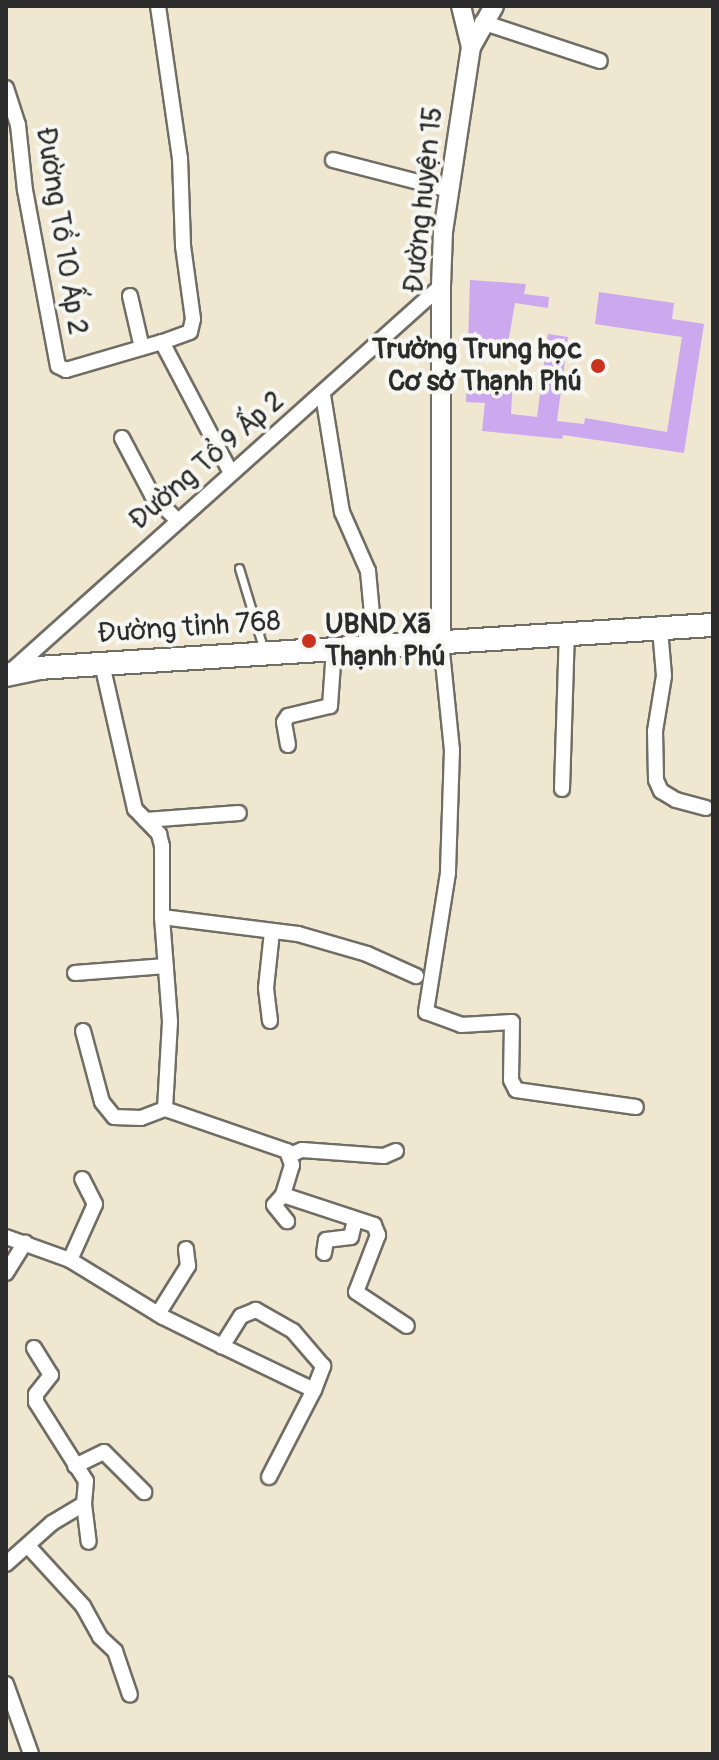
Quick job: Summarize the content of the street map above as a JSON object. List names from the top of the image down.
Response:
{
  "streets": {
    "main road": ["Đường tỉnh 768"],
    "street": ["Đường huyện 15", "Đường Tổ 10 Ấp 2", "Đường Tổ 9 Ấp 2"]
  },
  "crossings": [
    ["Đường huyện 15", "Đường Tổ 9 Ấp 2"],
    ["Đường huyện 15", "Đường tỉnh 768"],
    ["Đường Tổ 9 Ấp 2", "Đường tỉnh 768"]
  ],
  "places": ["Trường Trung học Cơ sở Thạnh Phú", "UBND Xã Thạnh Phú"]
}
